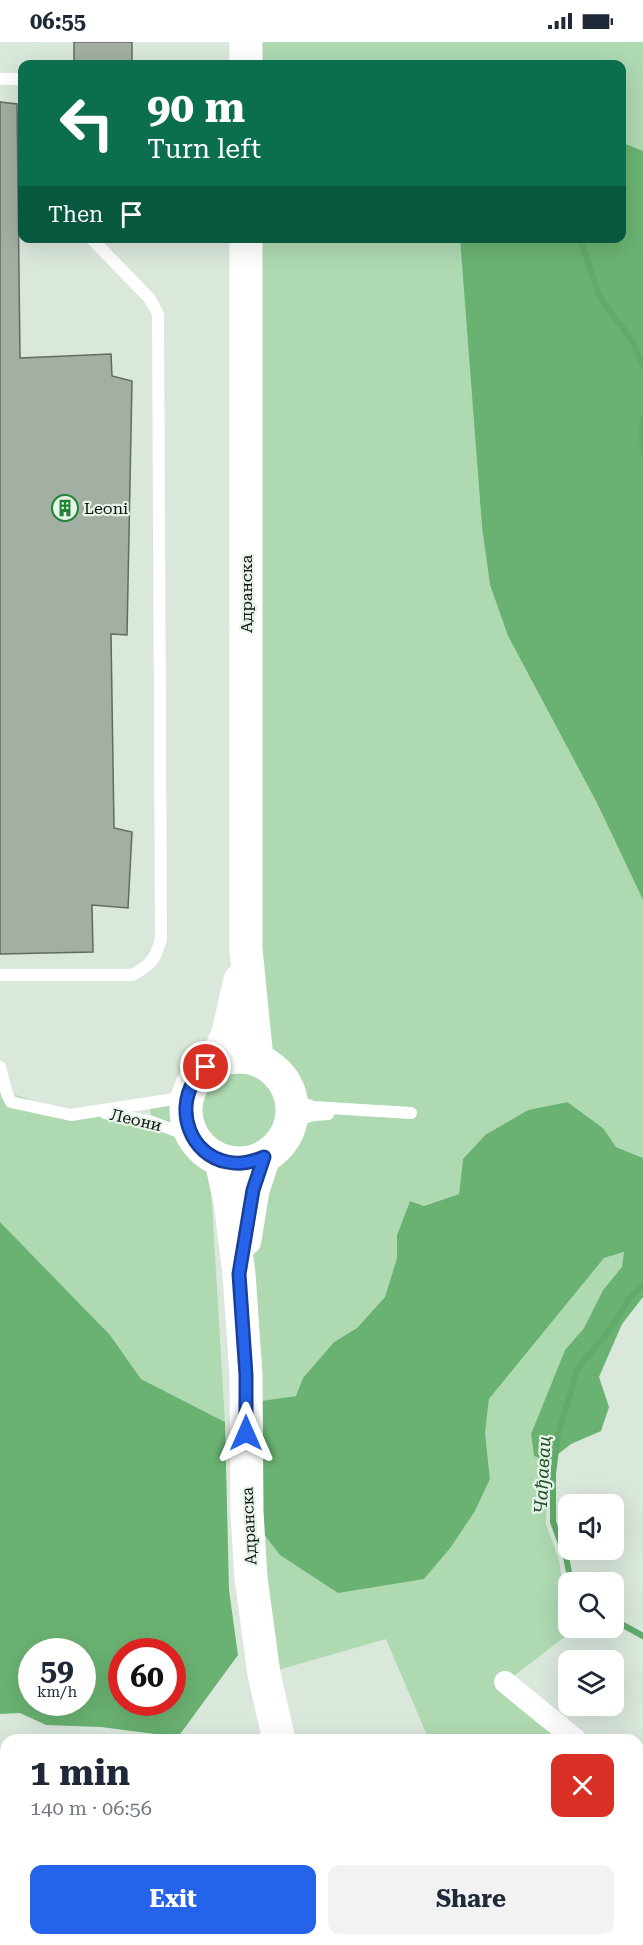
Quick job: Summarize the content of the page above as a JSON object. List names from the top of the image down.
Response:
{
  "streets": {
    "main road": ["Адранска"],
    "lane": ["Леони"]
  },
  "crossings": [
    ["Адранска", "Леони"]
  ],
  "water": ["Чађавац"],
  "places": {
    "building": ["Leoni"]
  },
  "page": {
    "status": "06:55",
    "turn": ["90 m", "Turn left"],
    "then": "Then",
    "speed": "59 km/h",
    "limit": "60",
    "heading": ["1 min", "140 m · 06:56"],
    "buttons": ["Exit", "Share"]
  }
}
